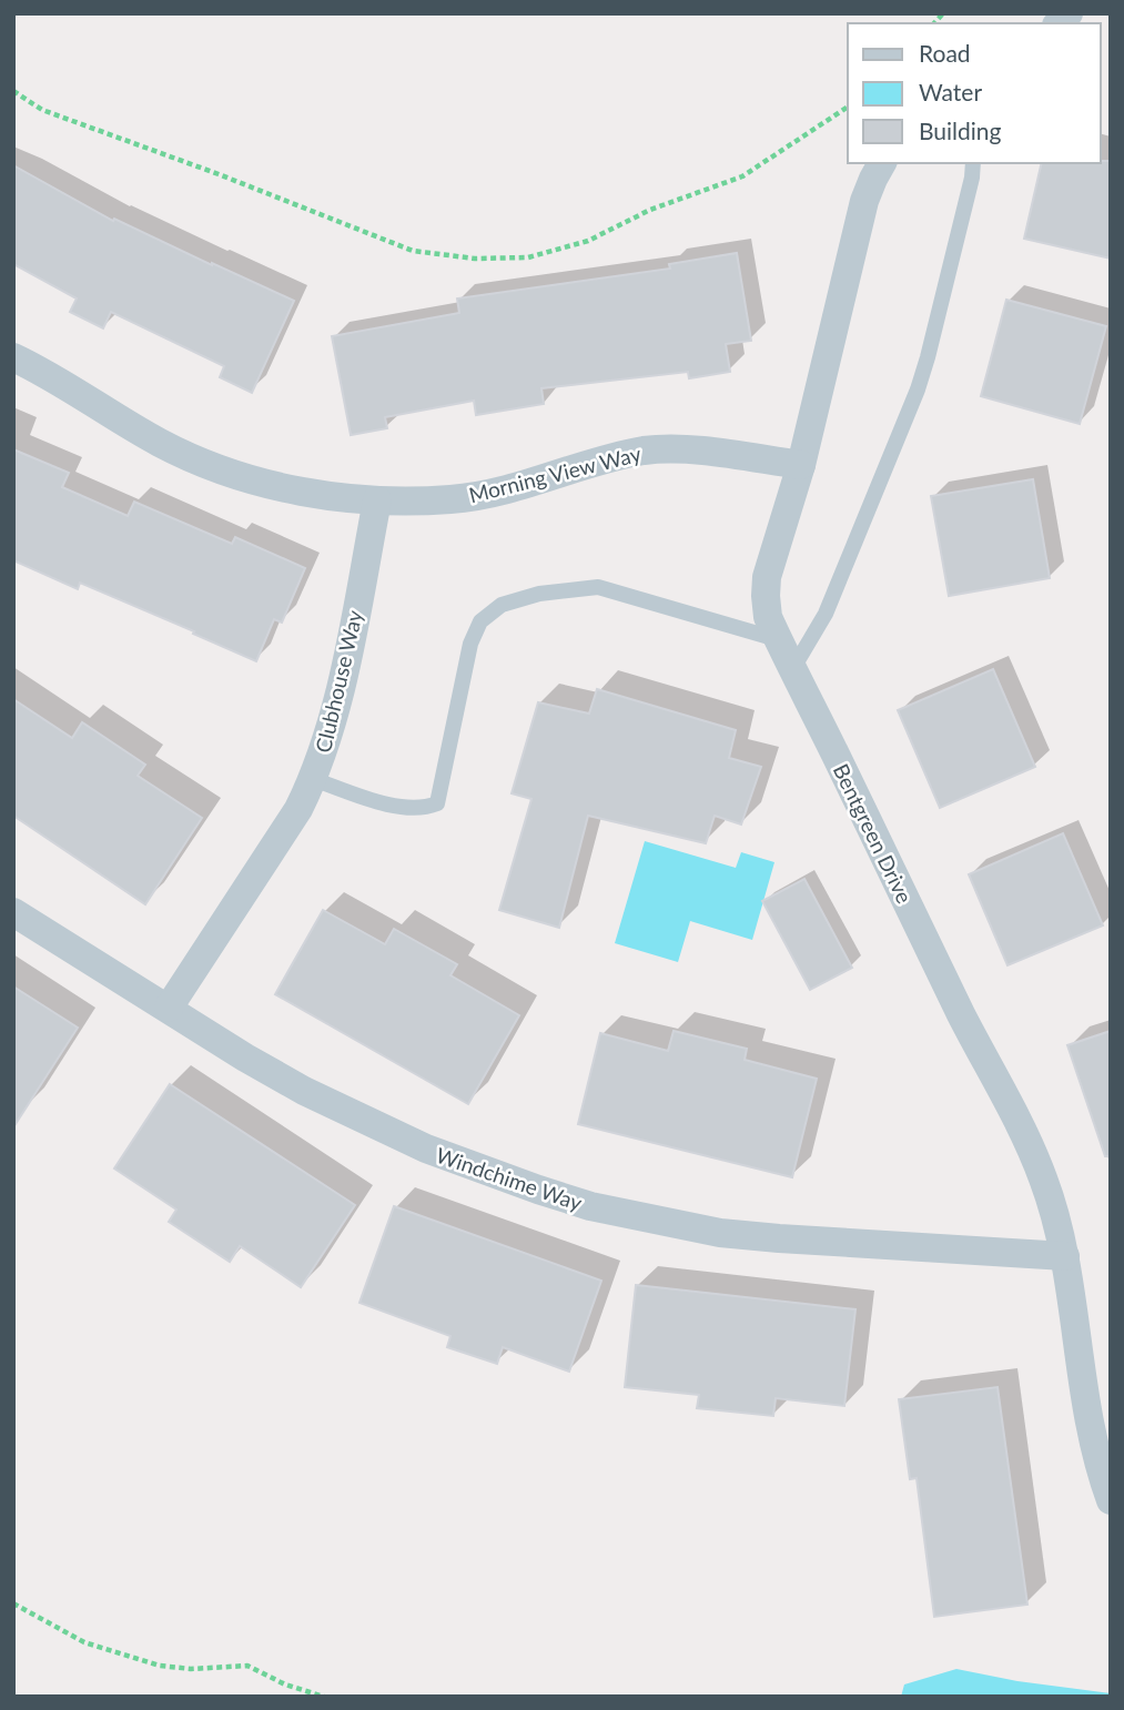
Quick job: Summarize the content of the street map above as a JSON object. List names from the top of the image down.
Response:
{
  "streets": {
    "street": [
      "Morning View Way",
      "Clubhouse Way",
      "Bentgreen Drive",
      "Windchime Way"
    ]
  },
  "crossings": [
    ["Morning View Way", "Clubhouse Way"],
    ["Morning View Way", "Bentgreen Drive"],
    ["Clubhouse Way", "Windchime Way"],
    ["Bentgreen Drive", "Windchime Way"]
  ],
  "legend": ["Road", "Water", "Building"]
}
